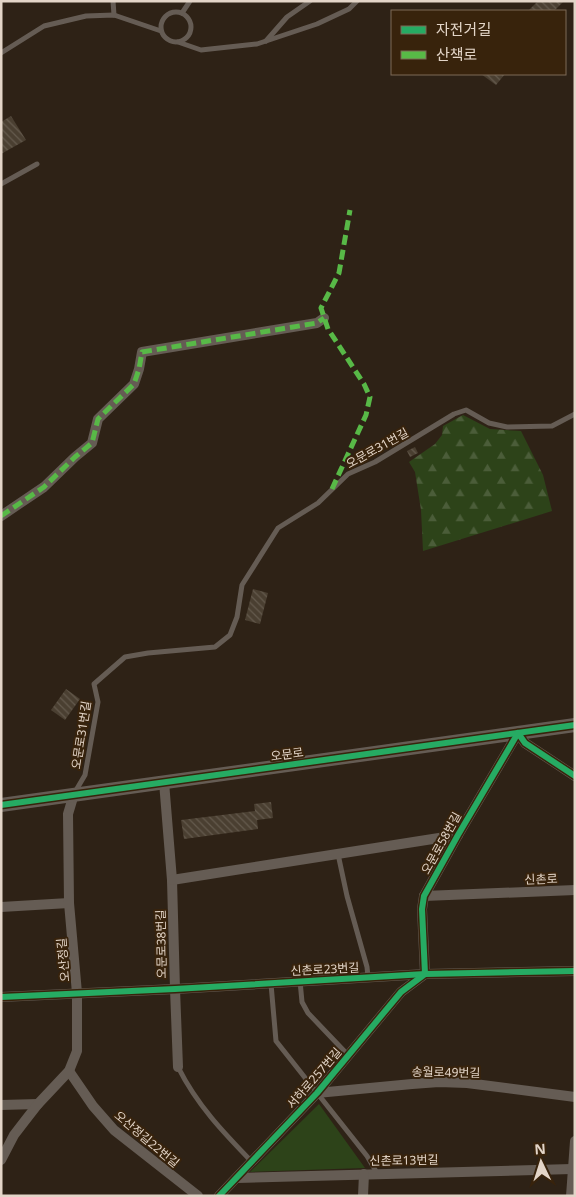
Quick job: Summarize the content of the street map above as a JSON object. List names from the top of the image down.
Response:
{
  "streets": {
    "street": [
      "오문로",
      "오문로58번길",
      "신촌로",
      "오문로38번길",
      "오산정길",
      "신촌로23번길",
      "송월로49번길",
      "서하로257번길",
      "오산정길22번길",
      "신촌로13번길"
    ],
    "lane": ["오문로31번길"]
  },
  "crossings": [
    ["오문로31번길", "오문로"],
    ["오문로31번길", "오산정길"],
    ["오문로", "오문로58번길"],
    ["오문로", "오문로38번길"],
    ["오문로", "오산정길"],
    ["오문로58번길", "신촌로"],
    ["오문로58번길", "신촌로23번길"],
    ["오문로58번길", "서하로257번길"],
    ["오문로38번길", "신촌로23번길"],
    ["오산정길", "신촌로23번길"],
    ["오산정길", "오산정길22번길"],
    ["신촌로23번길", "서하로257번길"],
    ["송월로49번길", "서하로257번길"],
    ["서하로257번길", "신촌로13번길"]
  ],
  "legend": ["자전거길", "산책로"],
  "north": "top"
}
